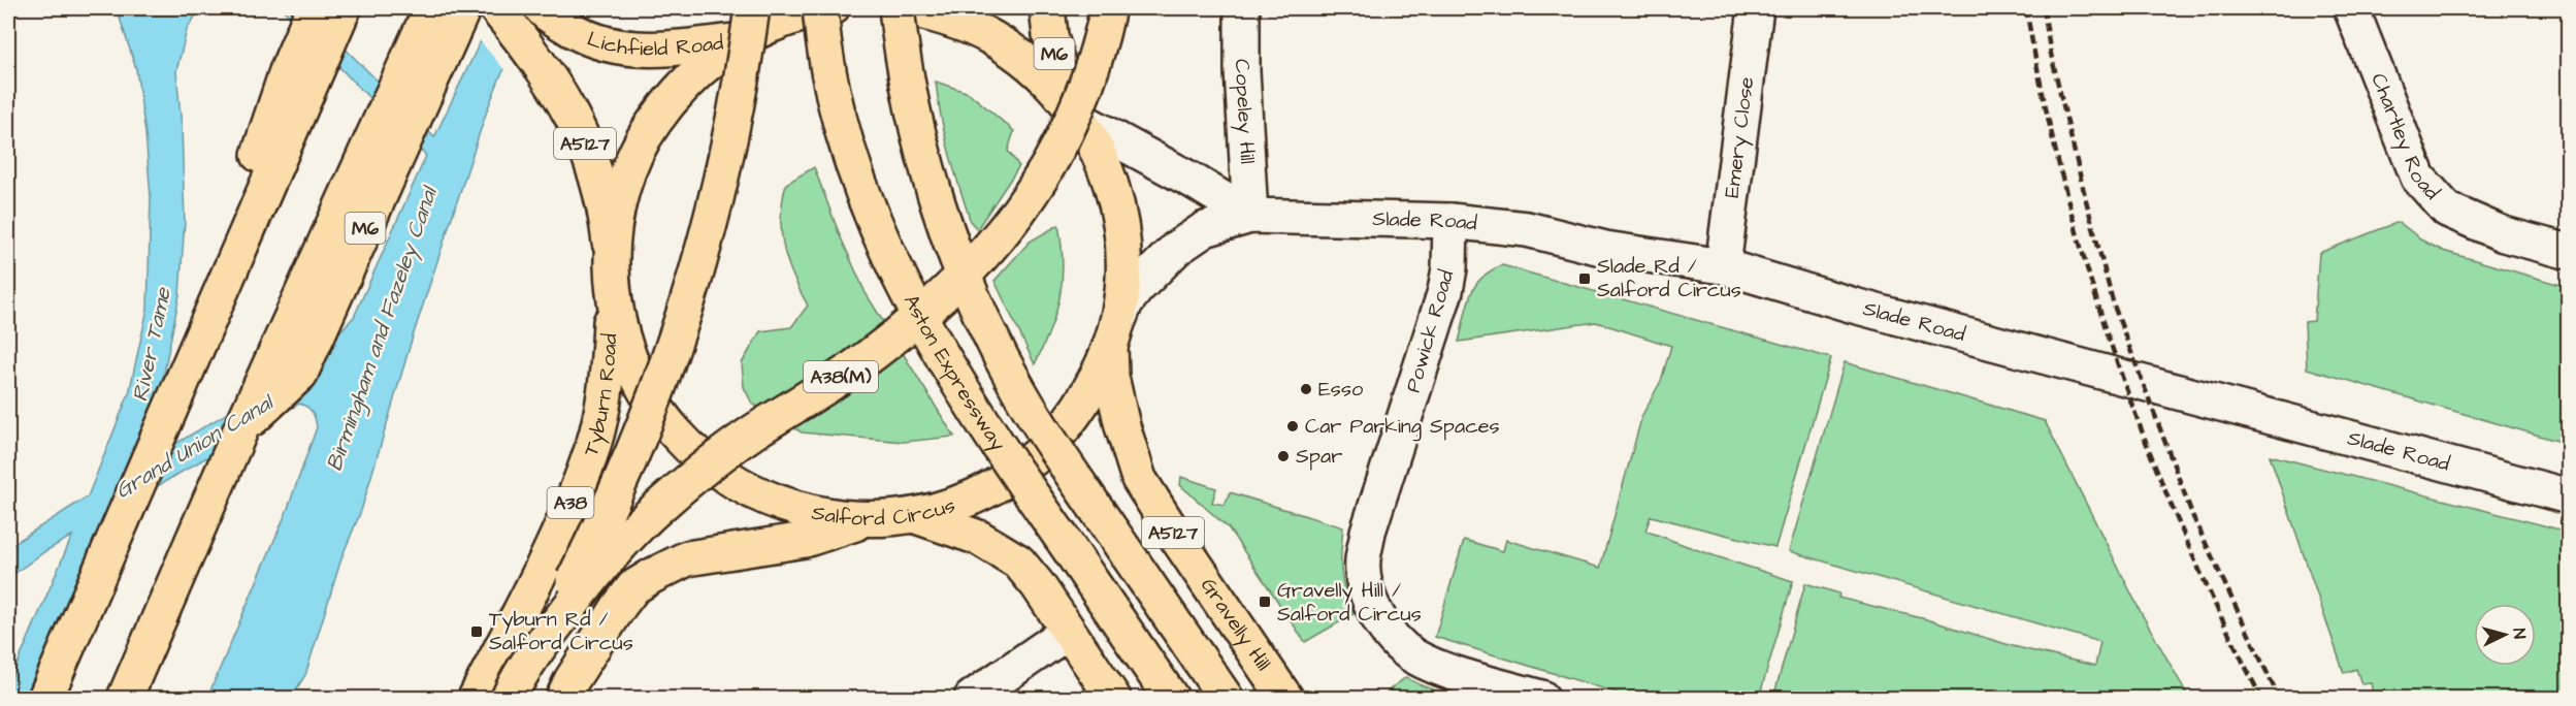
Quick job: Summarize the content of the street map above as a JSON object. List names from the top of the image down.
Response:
{
  "streets": {
    "main road": [
      "Lichfield Road",
      "M6",
      "A5127",
      "Aston Expressway",
      "A38(M)",
      "Tyburn Road",
      "A38",
      "Salford Circus",
      "Gravelly Hill"
    ],
    "street": [
      "Copeley Hill",
      "Chartley Road",
      "Emery Close",
      "Slade Road",
      "Powick Road"
    ]
  },
  "crossings": [
    ["Lichfield Road", "Salford Circus"],
    ["M6", "Slade Road"],
    ["M6", "Salford Circus"],
    ["Copeley Hill", "Slade Road"],
    ["Emery Close", "Slade Road"],
    ["A5127", "Salford Circus"],
    ["Slade Road", "Powick Road"],
    ["Slade Road", "Salford Circus"],
    ["Slade Road", "Gravelly Hill"],
    ["Tyburn Road", "Salford Circus"],
    ["Salford Circus", "Gravelly Hill"]
  ],
  "water": ["Birmingham and Fazeley Canal", "River Tame", "Grand Union Canal"],
  "places": {
    "transit": ["Slade Rd / Salford Circus", "Gravelly Hill / Salford Circus", "Tyburn Rd / Salford Circus"],
    "other": ["Esso", "Car Parking Spaces", "Spar"]
  },
  "north": "right"
}
